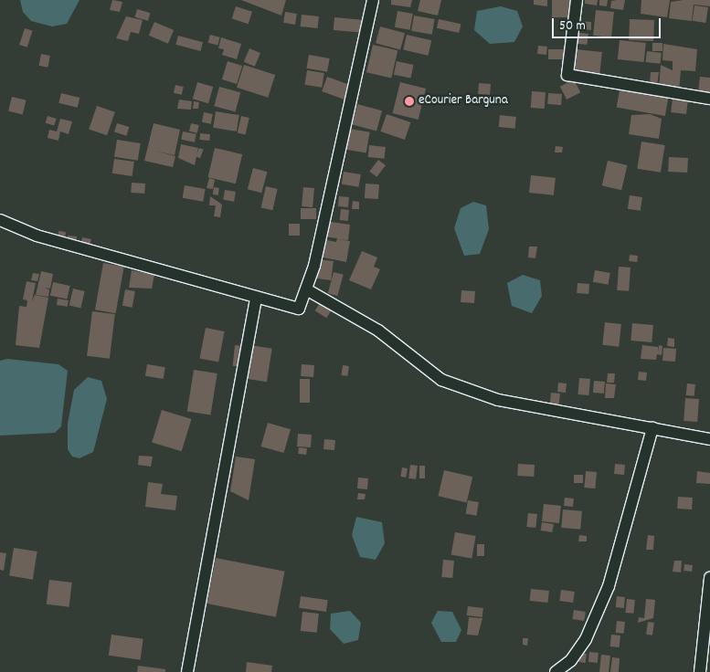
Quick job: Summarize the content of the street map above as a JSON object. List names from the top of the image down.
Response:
{
  "places": ["eCourier Barguna"],
  "scale_bar": "50 m"
}
